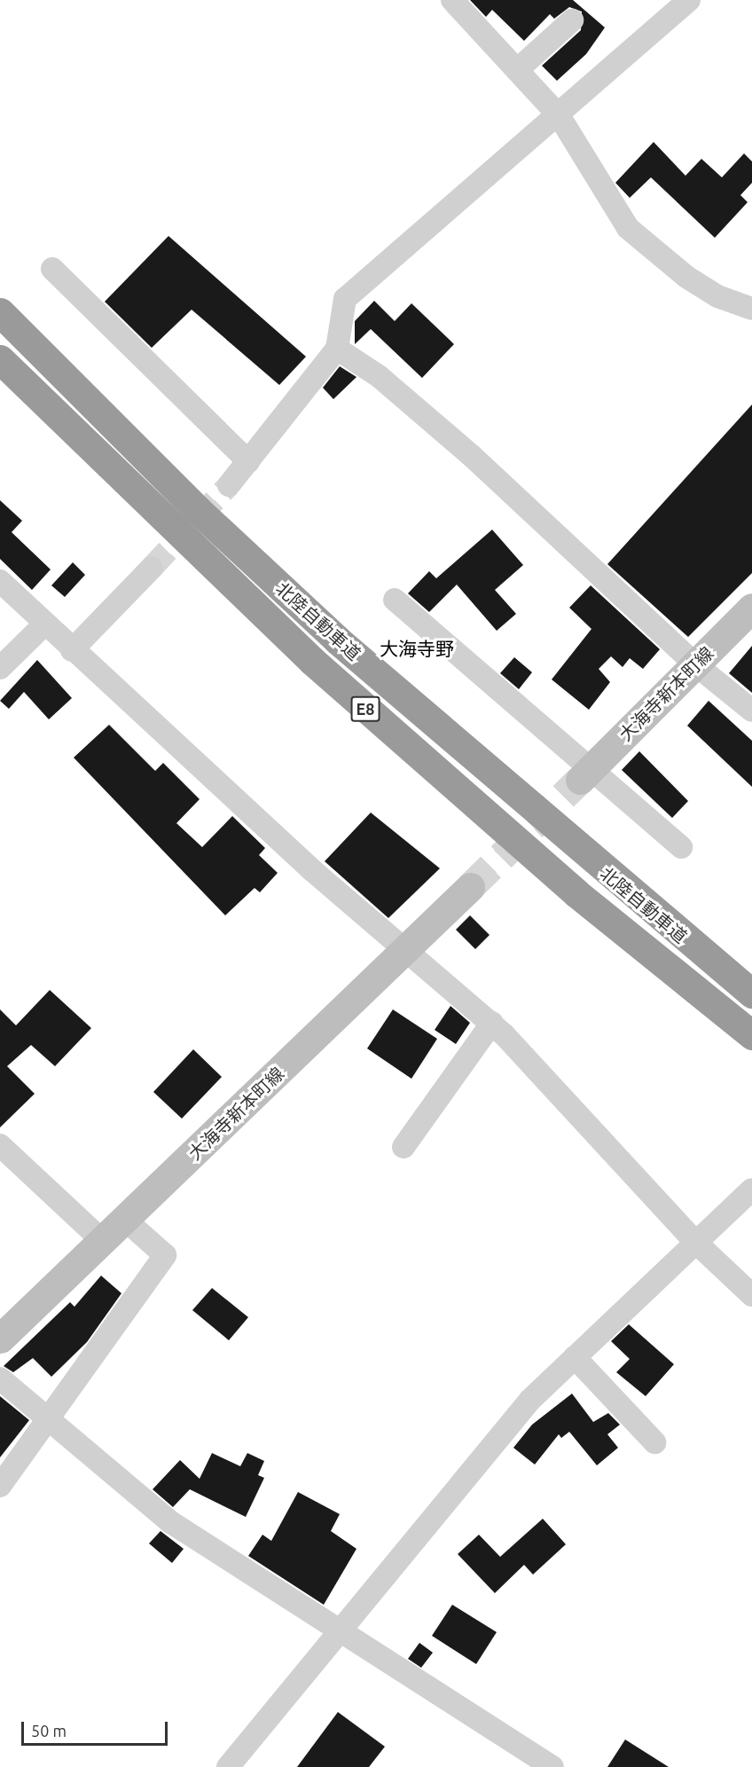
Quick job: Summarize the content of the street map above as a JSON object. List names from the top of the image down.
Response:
{
  "streets": {
    "highway": ["北陸自動車道", "E8"],
    "main road": ["大海寺新本町線"]
  },
  "districts": ["大海寺野"],
  "scale_bar": "50 m"
}
